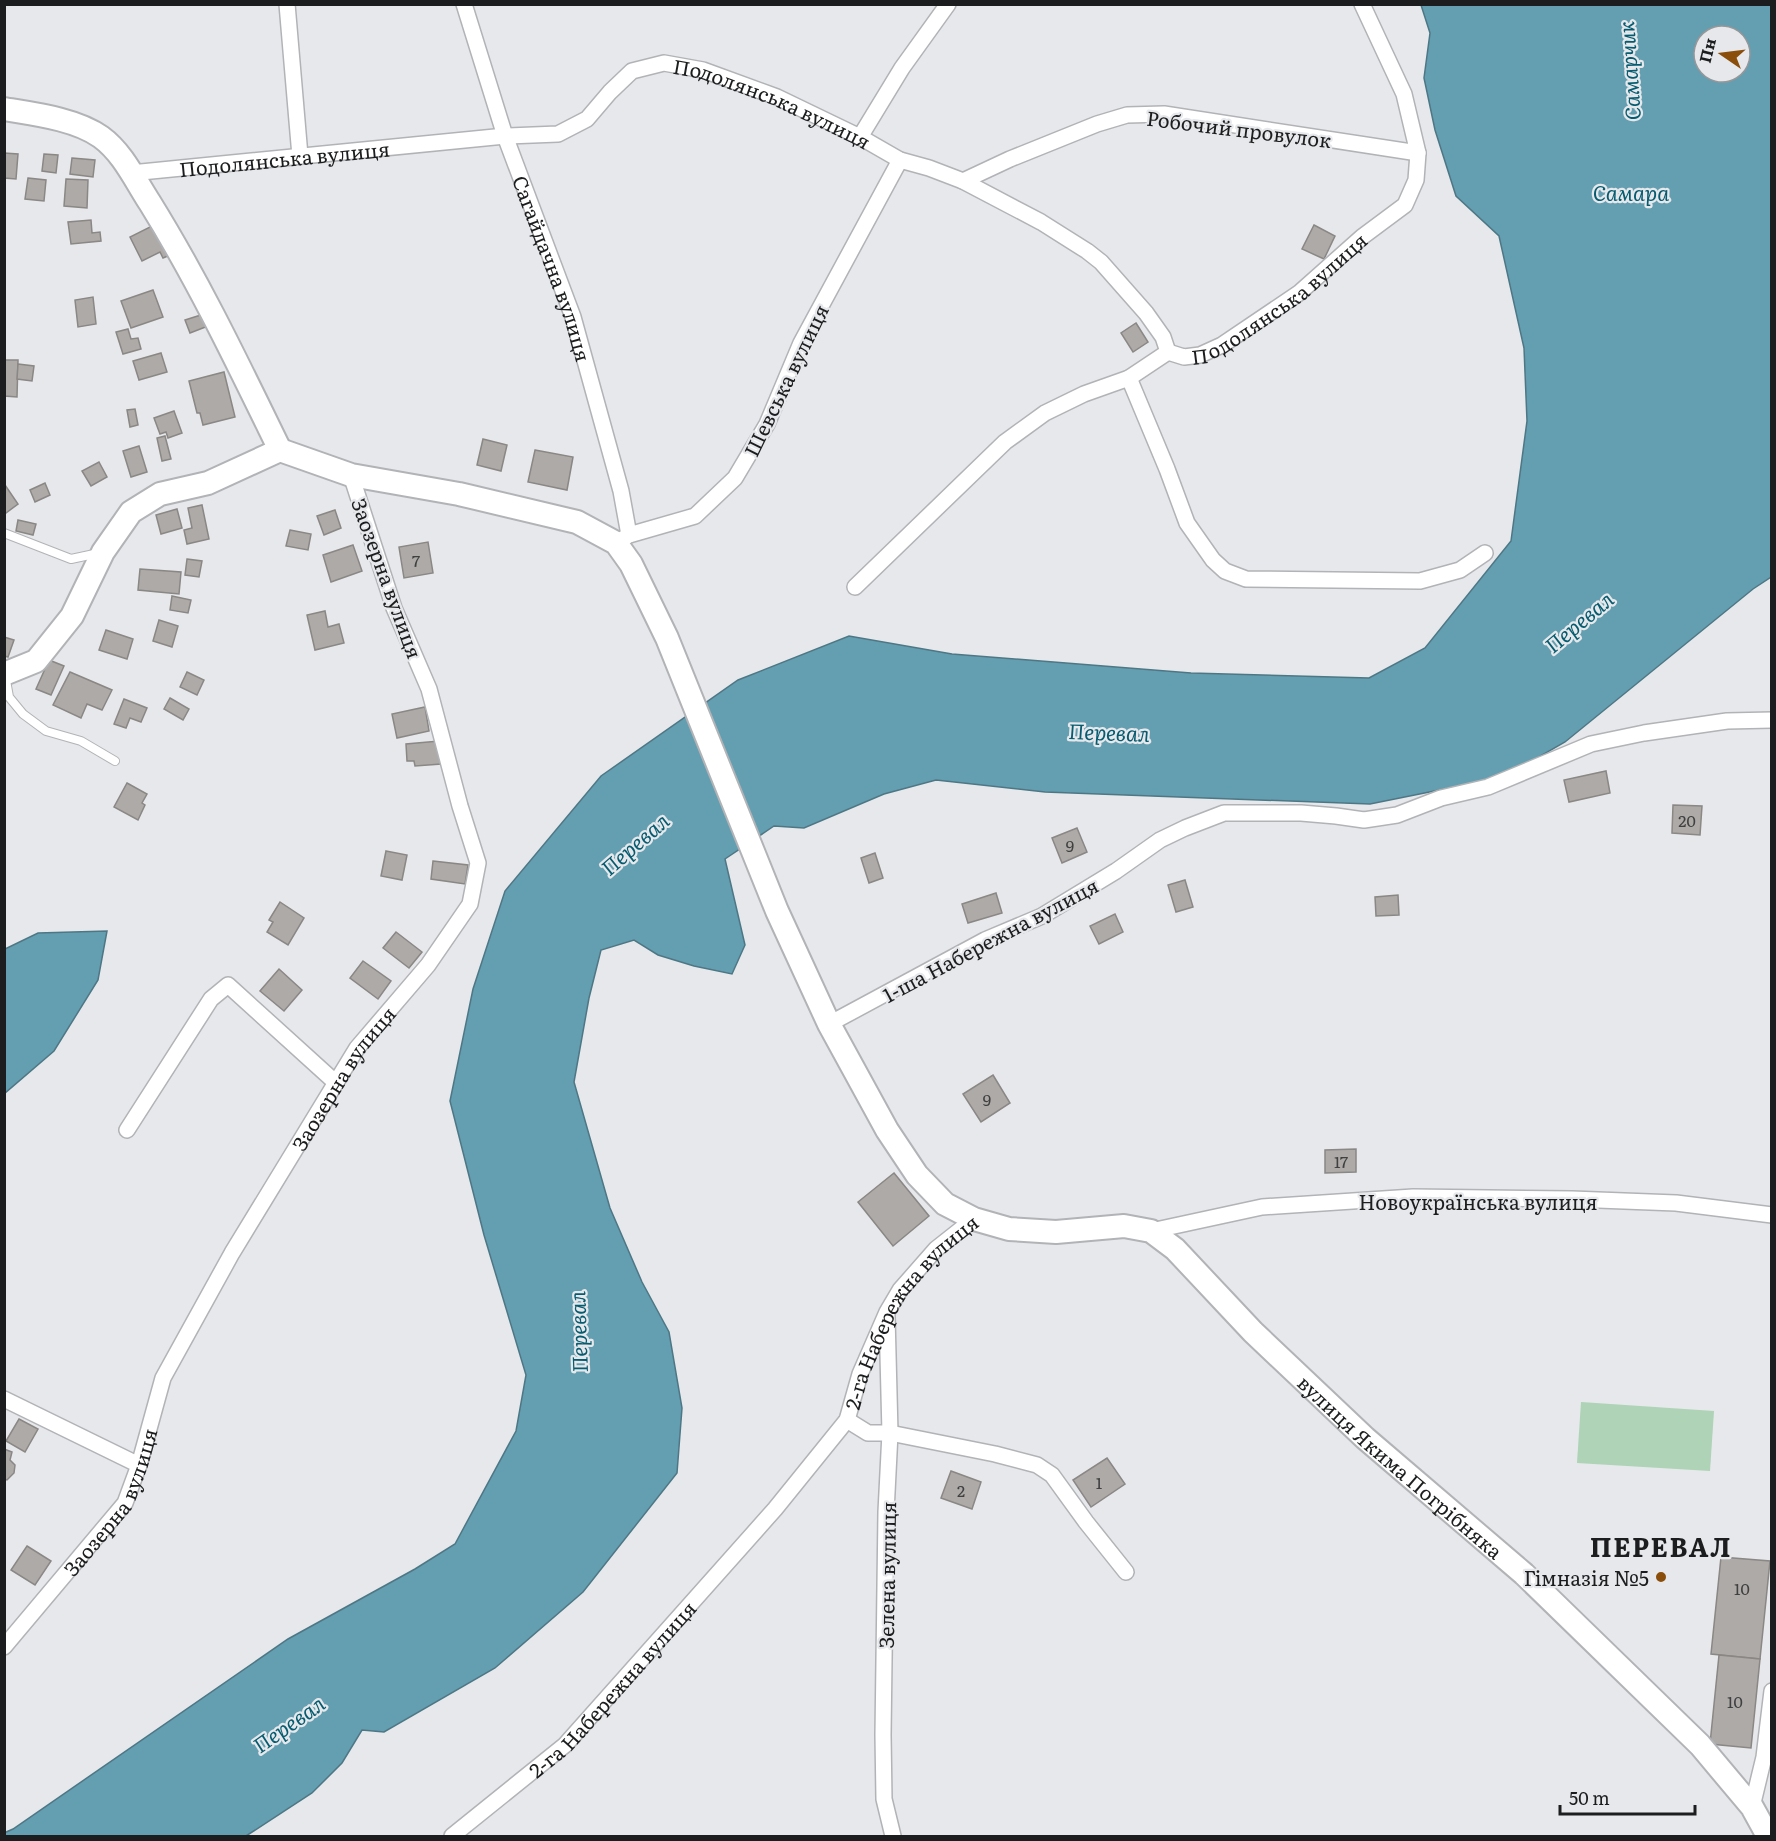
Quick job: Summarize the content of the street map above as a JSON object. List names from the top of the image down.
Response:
{
  "streets": {
    "street": [
      "Подолянська вулиця",
      "Робочий провулок",
      "Сагайдачна вулиця",
      "Шевська вулиця",
      "Заозерна вулиця",
      "1-ша Набережна вулиця",
      "Новоукраїнська вулиця",
      "2-га Набережна вулиця",
      "вулиця Якима Погрібняка",
      "Зелена вулиця"
    ]
  },
  "crossings": [
    ["Подолянська вулиця", "Робочий провулок"],
    ["Подолянська вулиця", "Сагайдачна вулиця"],
    ["Подолянська вулиця", "Шевська вулиця"],
    ["Сагайдачна вулиця", "Шевська вулиця"],
    ["Сагайдачна вулиця", "Заозерна вулиця"],
    ["Сагайдачна вулиця", "2-га Набережна вулиця"],
    ["1-ша Набережна вулиця", "2-га Набережна вулиця"],
    ["Новоукраїнська вулиця", "вулиця Якима Погрібняка"],
    ["2-га Набережна вулиця", "Зелена вулиця"]
  ],
  "districts": ["ПЕРЕВАЛ"],
  "water": ["Самарчик", "Самара", "Перевал"],
  "places": ["Гімназія №5"],
  "house_numbers": [
    "7",
    "20",
    "9",
    "9",
    "17",
    "1",
    "2",
    "10",
    "10"
  ],
  "scale_bar": "50 m",
  "north": "left"
}
